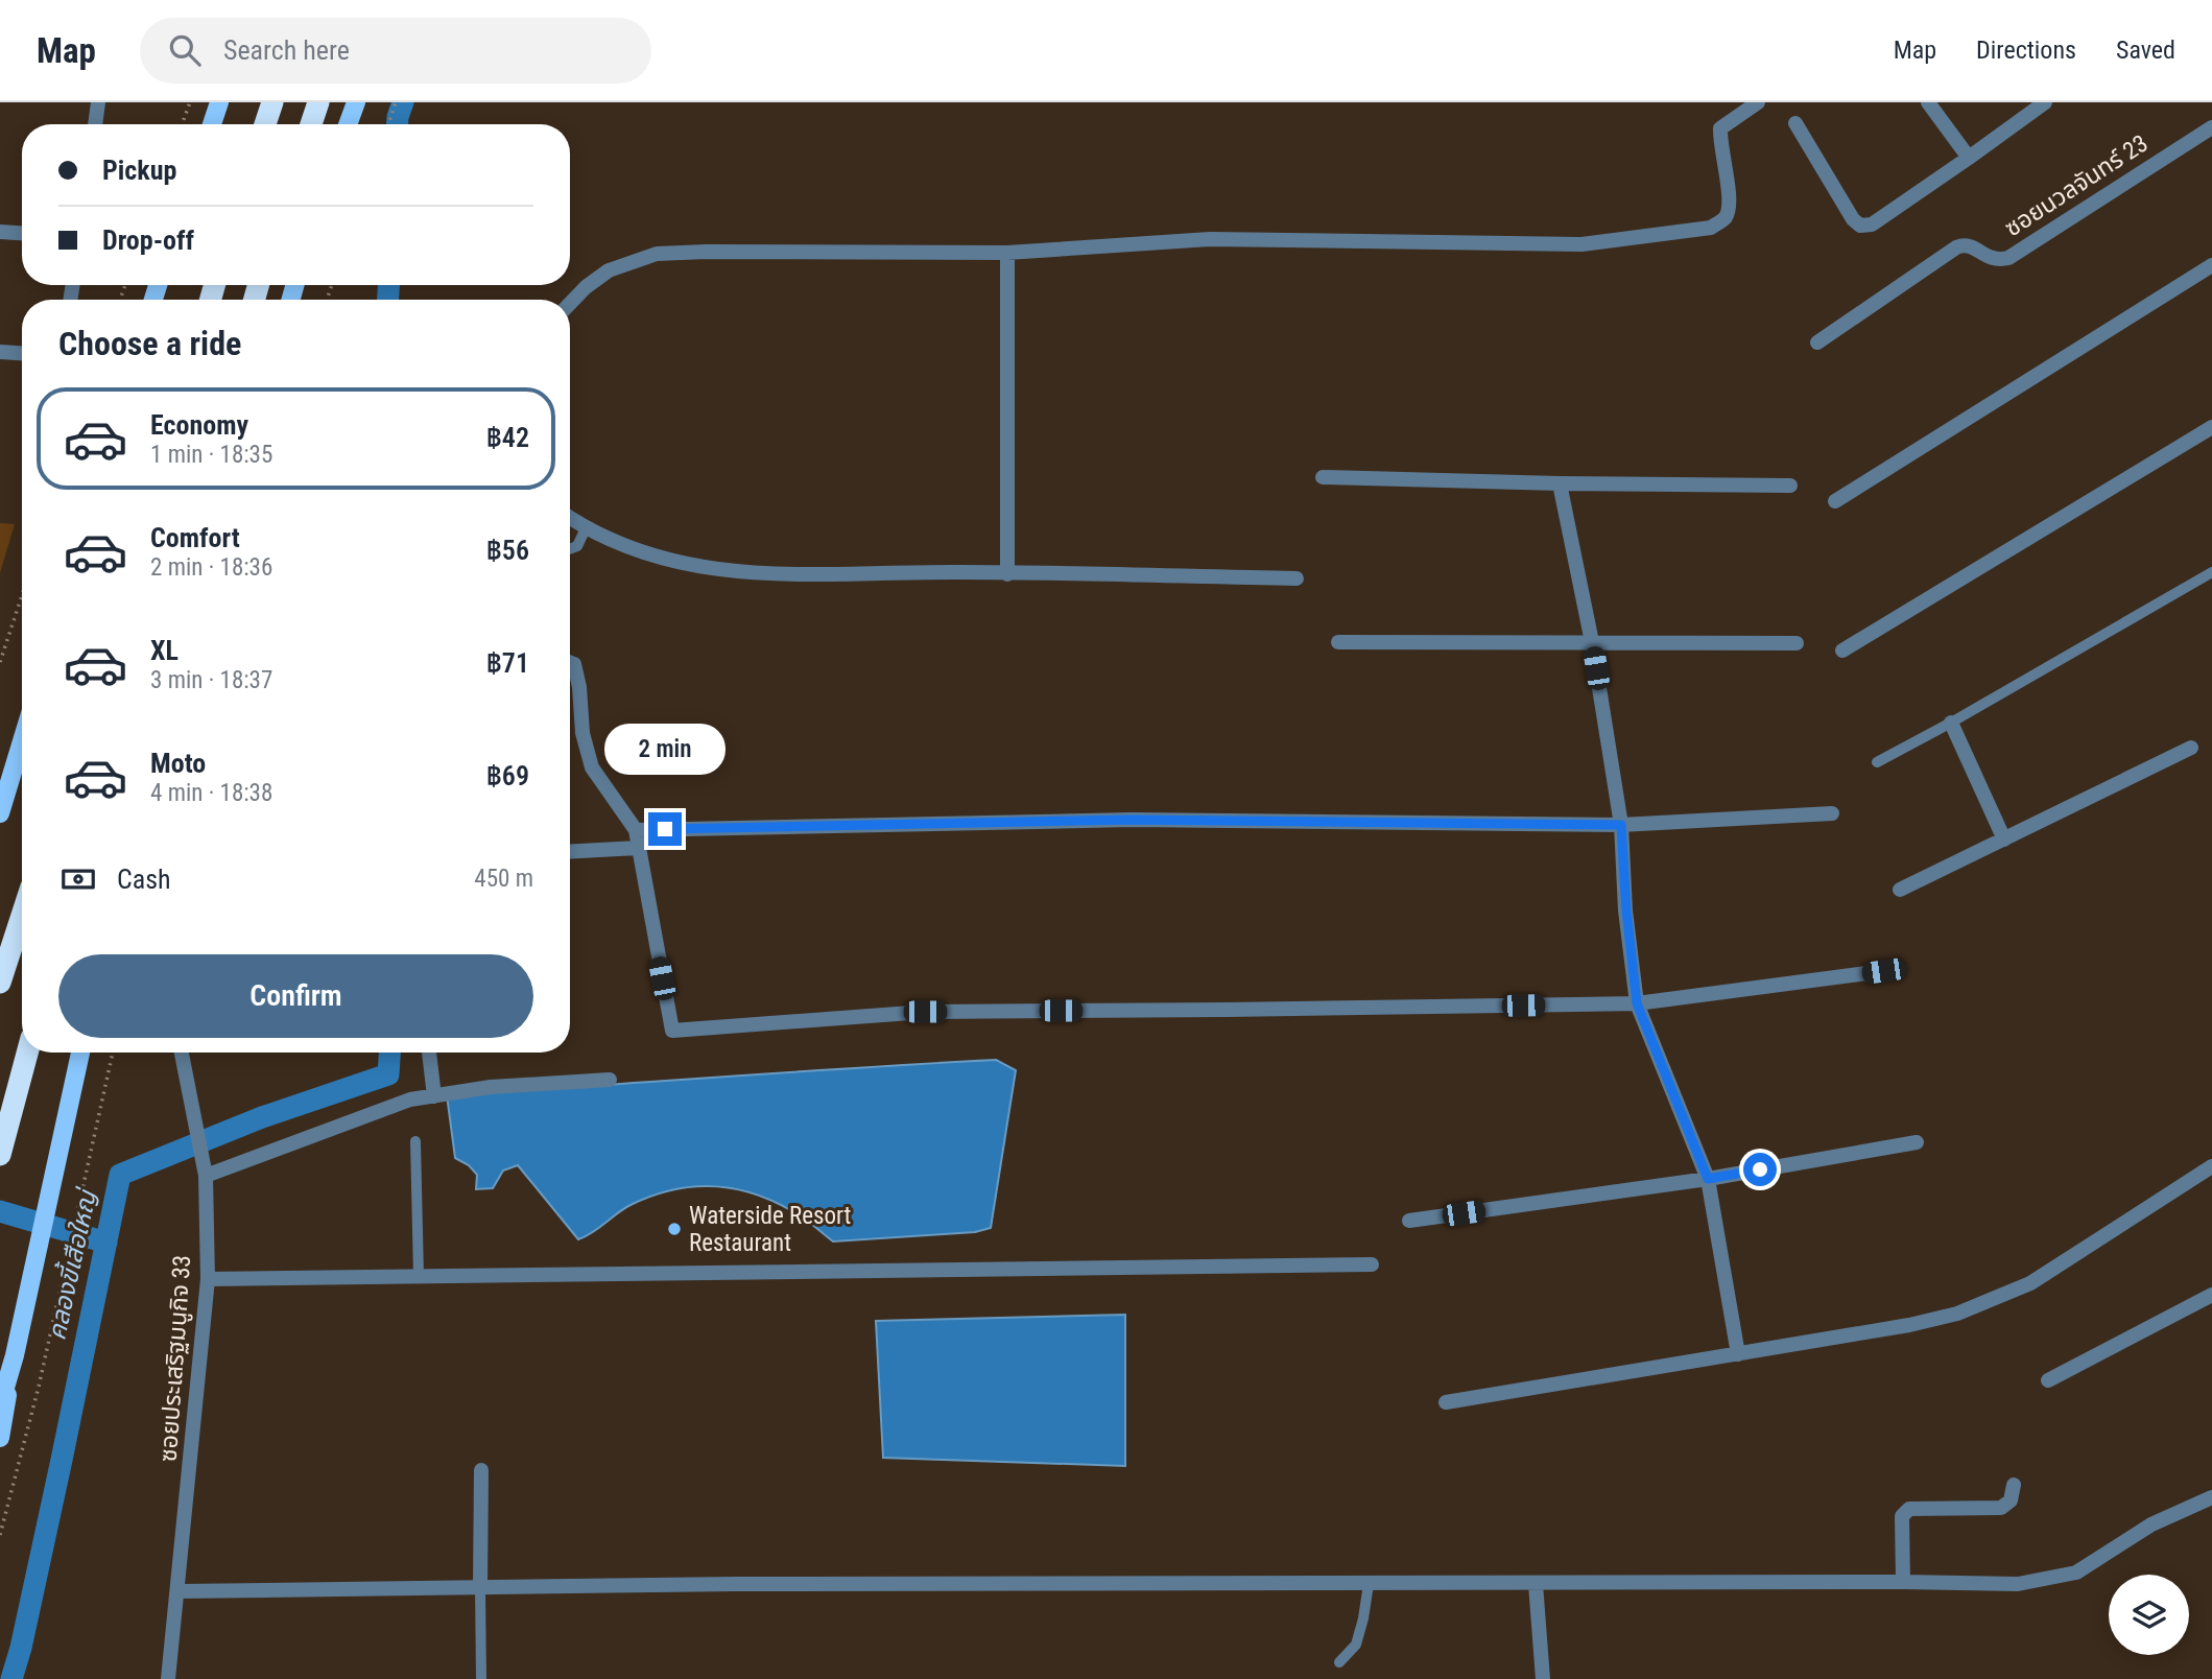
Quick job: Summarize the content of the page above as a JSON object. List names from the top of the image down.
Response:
{
  "streets": {
    "street": ["ซอยนวลจันทร์ 23", "ซอยประเสริฐมนูกิจ 33"]
  },
  "water": ["คลองขี้เสือใหญ่"],
  "places": ["Waterside Resort Restaurant"],
  "page": {
    "header": "Map",
    "search": "Search here",
    "nav": ["Map", "Directions", "Saved"],
    "banner": ["Pickup", "Drop-off"],
    "heading": "Choose a ride",
    "list": [
      {
        "name": "Economy",
        "note": "1 min · 18:35",
        "value": "฿42"
      },
      {
        "name": "Comfort",
        "note": "2 min · 18:36",
        "value": "฿56"
      },
      {
        "name": "XL",
        "note": "3 min · 18:37",
        "value": "฿71"
      },
      {
        "name": "Moto",
        "note": "4 min · 18:38",
        "value": "฿69"
      }
    ],
    "bubble": "2 min",
    "pay": ["Cash", "450 m"],
    "buttons": "Confirm"
  }
}
